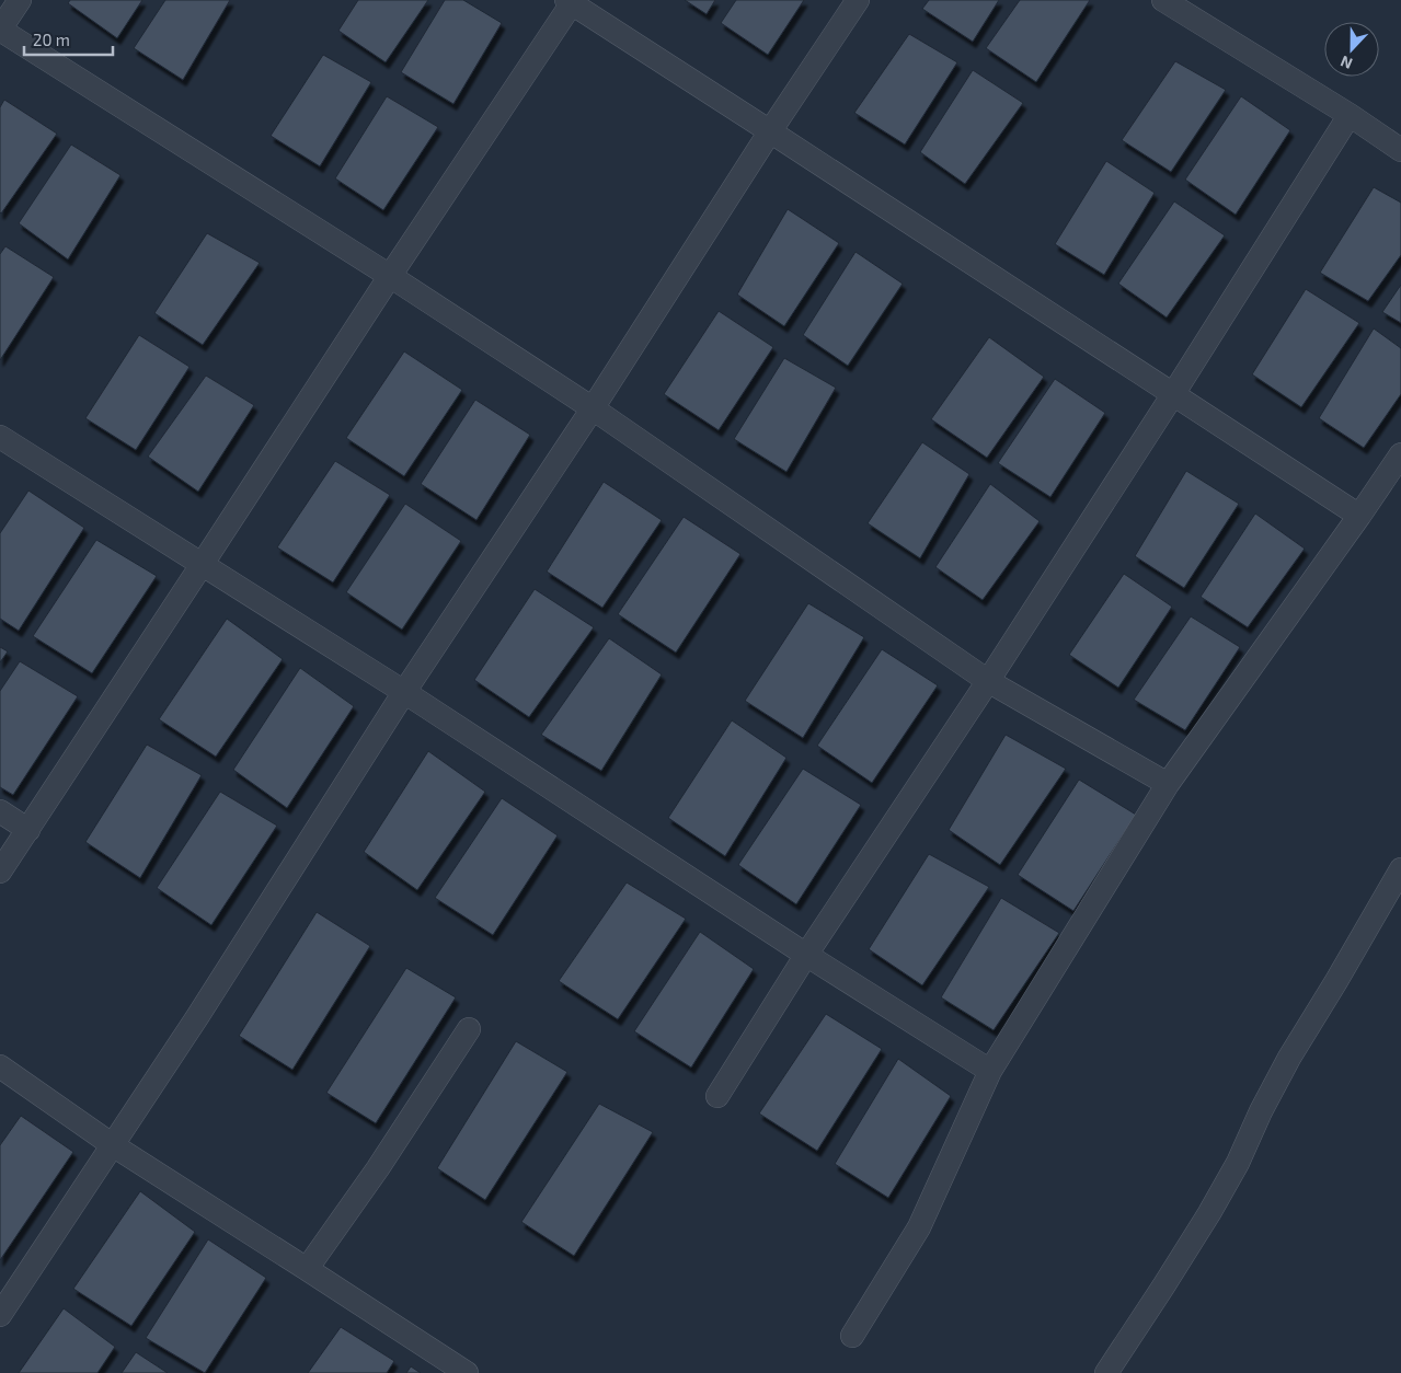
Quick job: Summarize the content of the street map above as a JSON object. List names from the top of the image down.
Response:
{
  "scale_bar": "20 m",
  "north": "bottom"
}
